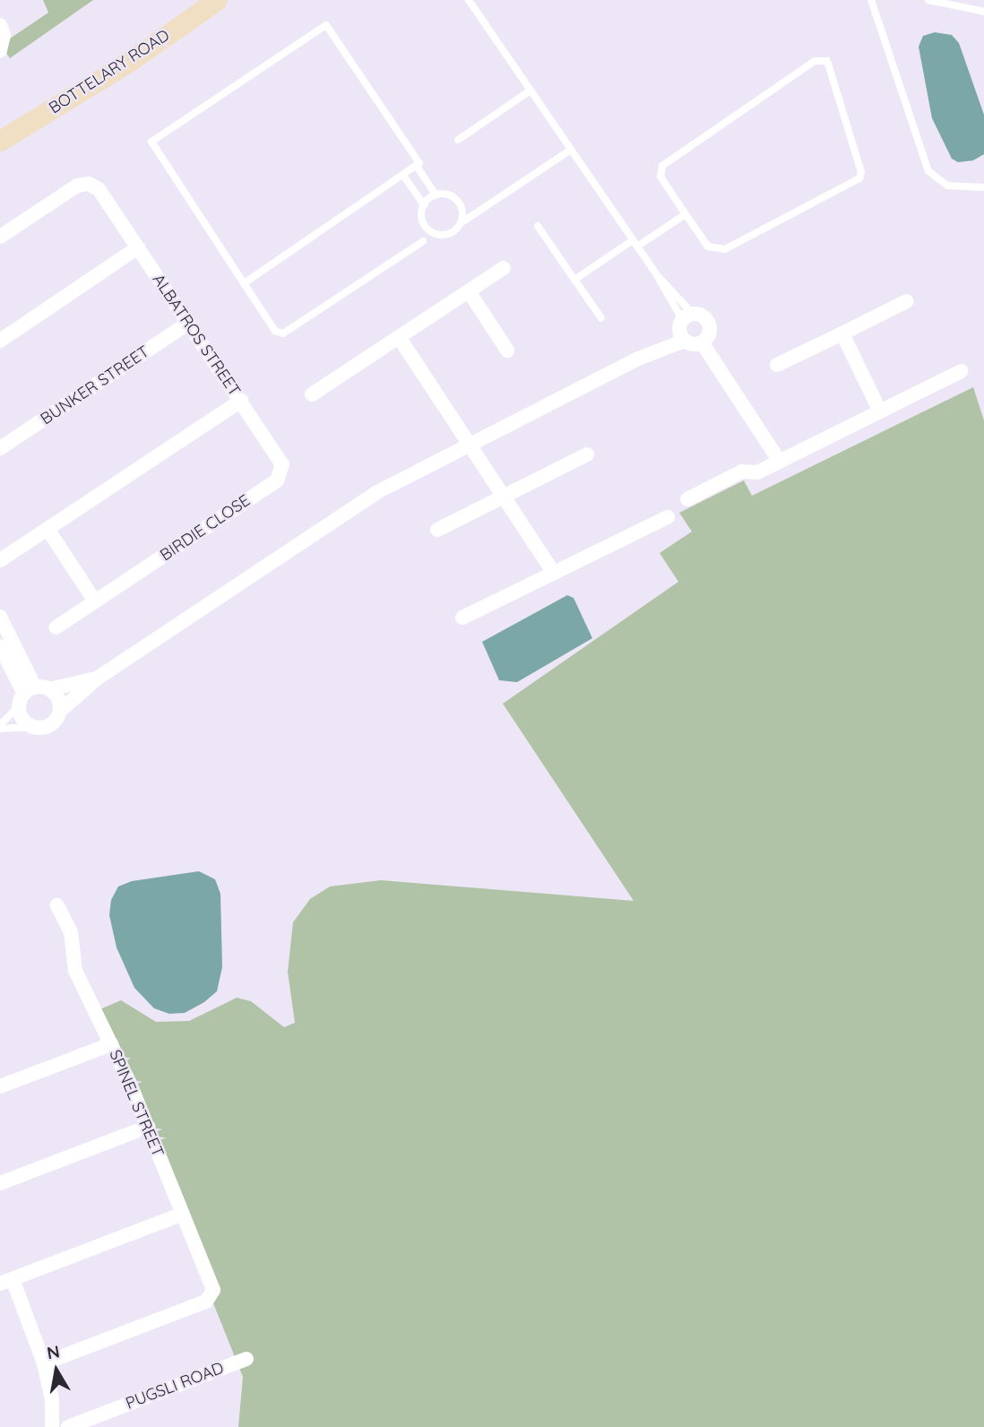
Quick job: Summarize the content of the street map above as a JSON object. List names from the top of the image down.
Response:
{
  "streets": {
    "main road": ["BOTTELARY ROAD"],
    "street": [
      "ALBATROS STREET",
      "BUNKER STREET",
      "BIRDIE CLOSE",
      "SPINEL STREET",
      "PUGSLI ROAD"
    ]
  },
  "crossings": [
    ["ALBATROS STREET", "BUNKER STREET"],
    ["ALBATROS STREET", "BIRDIE CLOSE"]
  ],
  "north": "top"
}
